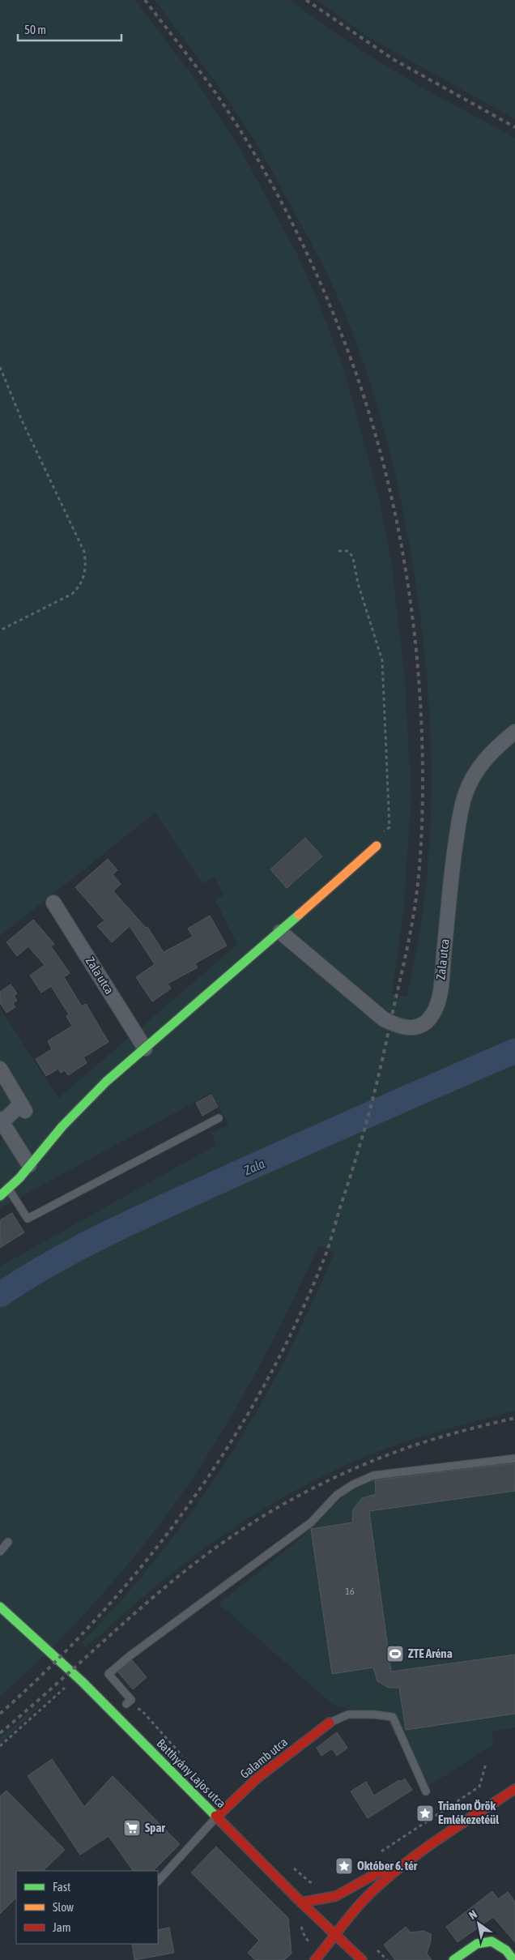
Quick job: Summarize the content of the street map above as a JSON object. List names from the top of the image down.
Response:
{
  "streets": {
    "street": ["Zala utca", "Galamb utca", "Batthyány Lajos utca"]
  },
  "crossings": [
    ["Galamb utca", "Batthyány Lajos utca"]
  ],
  "water": ["Zala"],
  "places": {
    "sports": ["ZTE Aréna"],
    "place": ["Trianon Örök Emlékezetéül", "Október 6. tér"],
    "supermarket": ["Spar"]
  },
  "house_numbers": ["16"],
  "legend": ["Fast", "Slow", "Jam"],
  "scale_bar": "50 m",
  "north": "top left"
}
